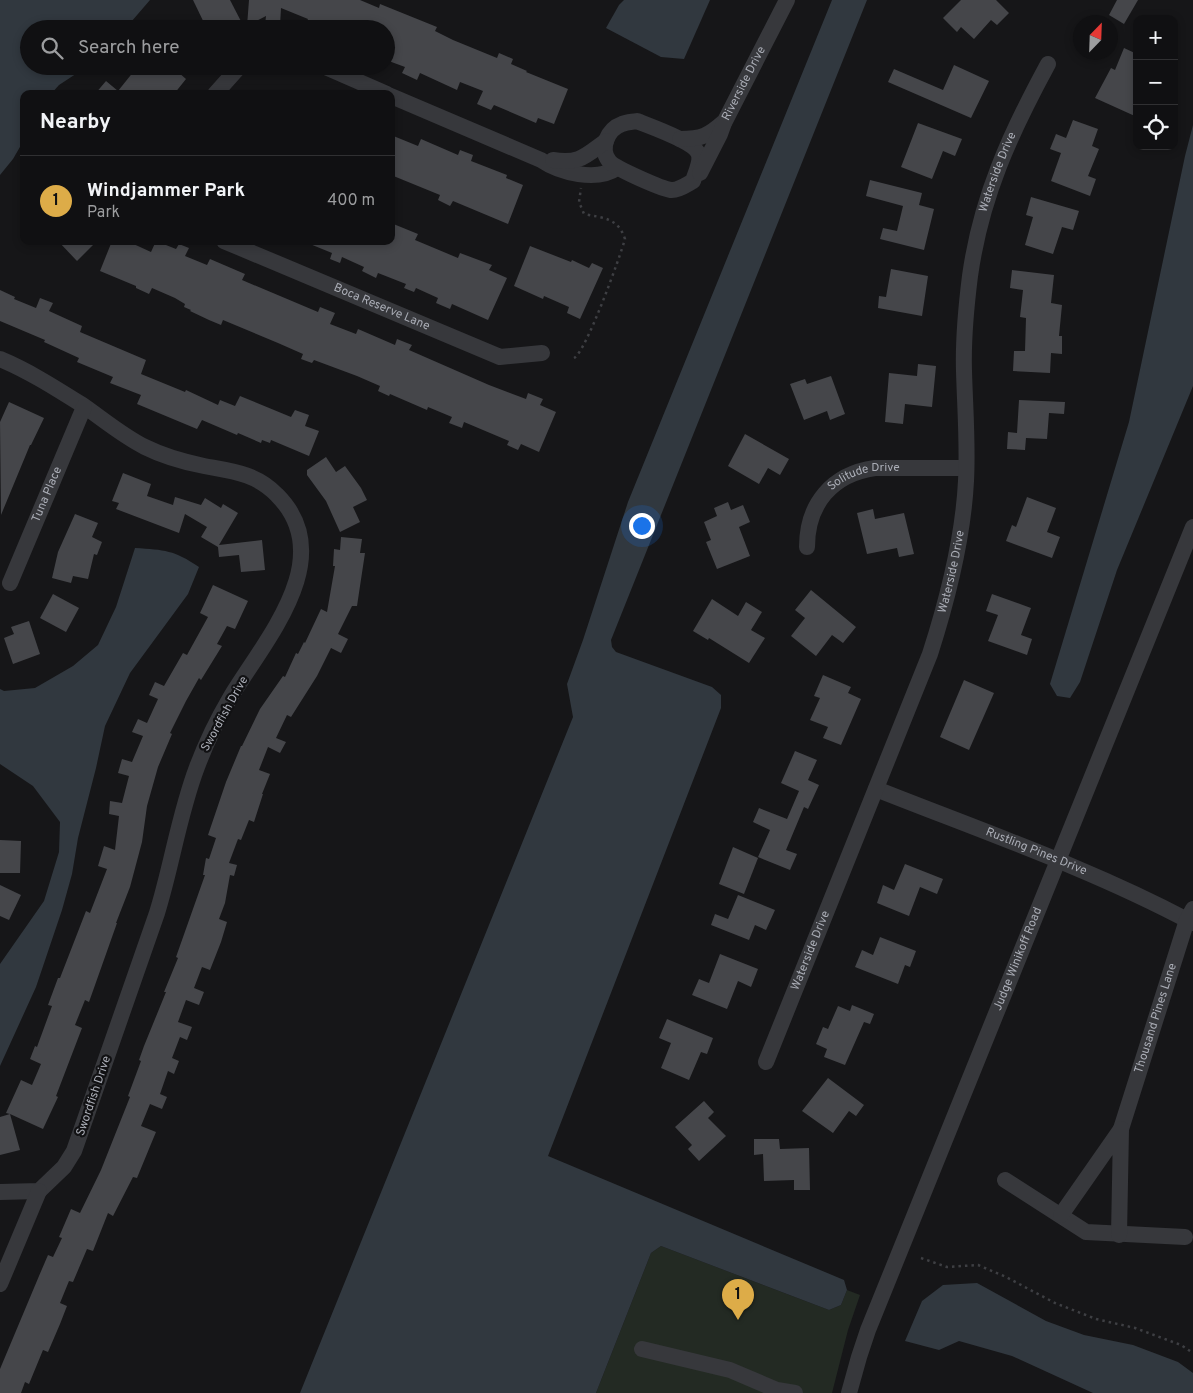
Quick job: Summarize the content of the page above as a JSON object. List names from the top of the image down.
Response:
{
  "streets": {
    "street": [
      "Riverside Drive",
      "Waterside Drive",
      "Boca Reserve Lane",
      "Solitude Drive",
      "Tuna Place",
      "Swordfish Drive",
      "Rustling Pines Drive",
      "Judge Winikoff Road",
      "Thousand Pines Lane"
    ]
  },
  "crossings": [
    ["Waterside Drive", "Solitude Drive"],
    ["Waterside Drive", "Rustling Pines Drive"],
    ["Tuna Place", "Swordfish Drive"],
    ["Rustling Pines Drive", "Judge Winikoff Road"],
    ["Rustling Pines Drive", "Thousand Pines Lane"]
  ],
  "north": "top right",
  "page": {
    "map_buttons": ["+", "−"],
    "search": "Search here",
    "heading": "Nearby",
    "list": [
      {
        "mark": "1",
        "name": "Windjammer Park",
        "note": "Park",
        "value": "400 m"
      }
    ],
    "pins": "1"
  }
}
